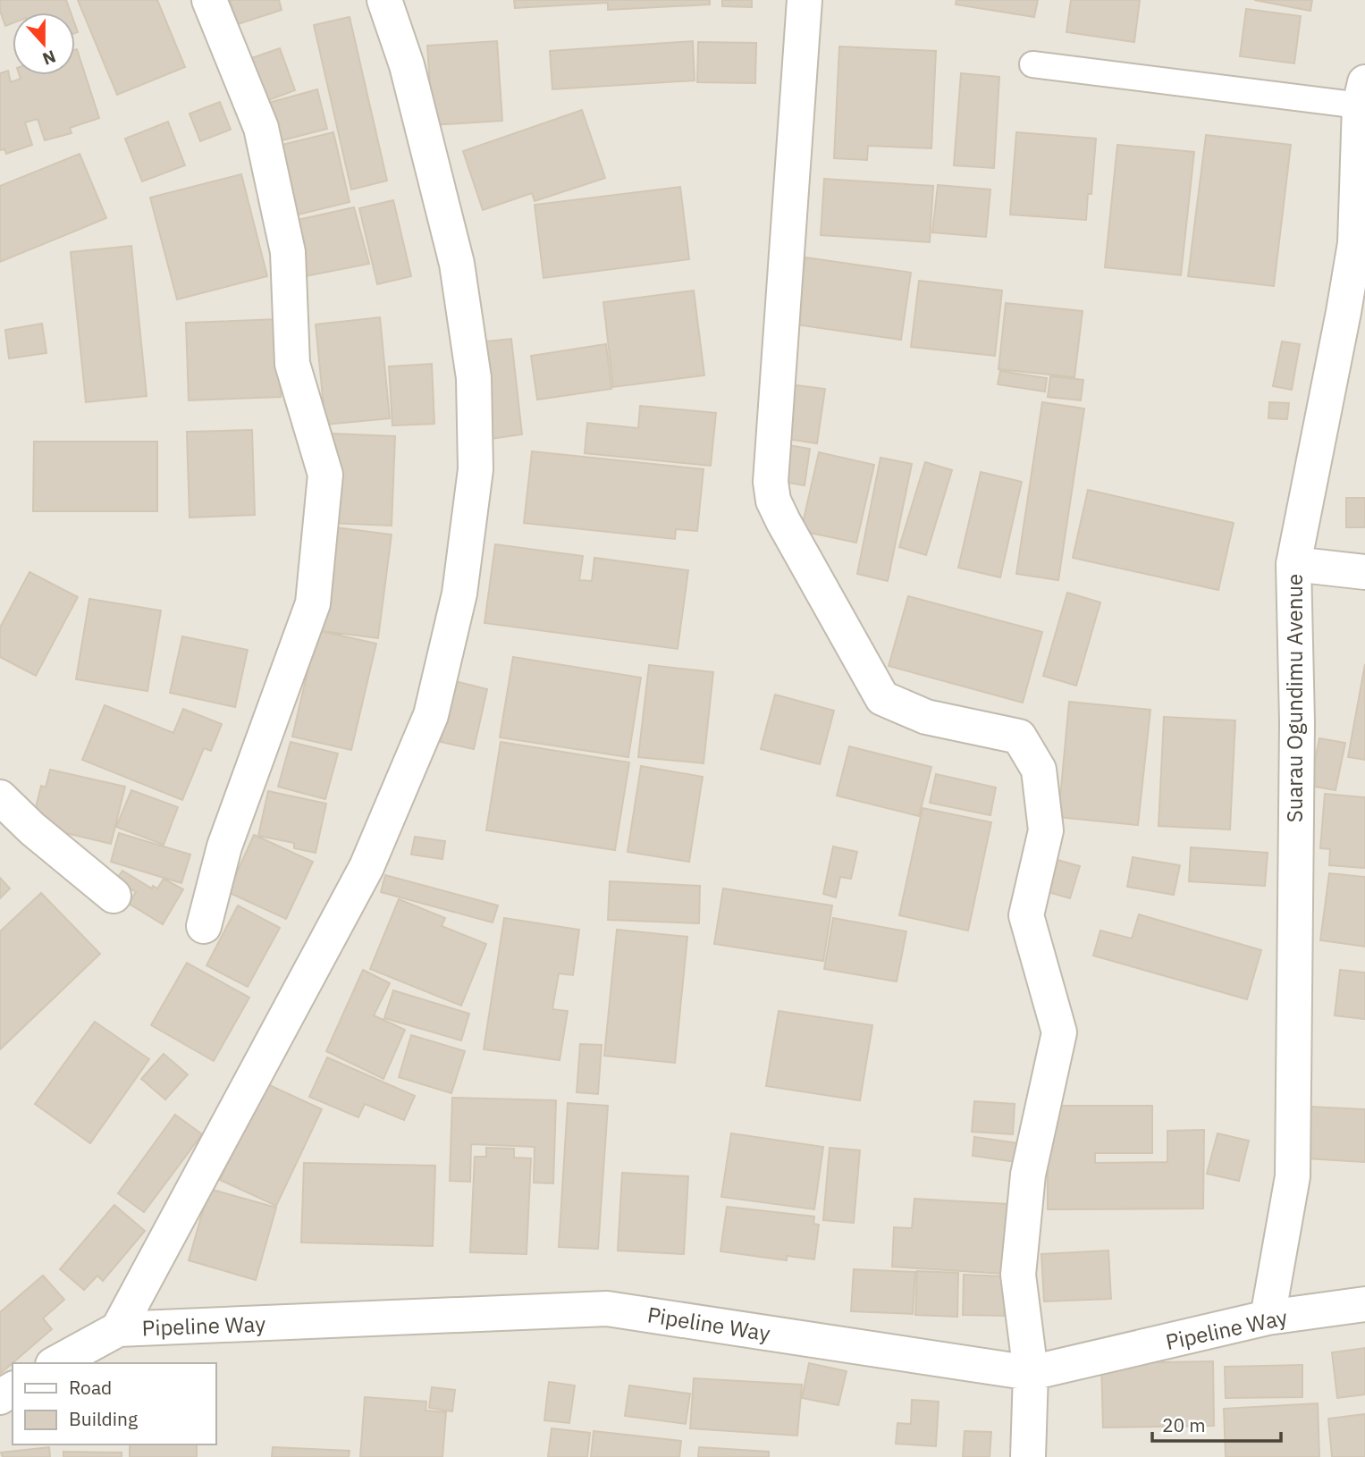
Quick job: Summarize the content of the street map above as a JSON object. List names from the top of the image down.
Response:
{
  "streets": {
    "street": ["Suarau Ogundimu Avenue", "Pipeline Way"]
  },
  "crossings": [
    ["Suarau Ogundimu Avenue", "Pipeline Way"]
  ],
  "legend": ["Road", "Building"],
  "scale_bar": "20 m",
  "north": "bottom"
}
